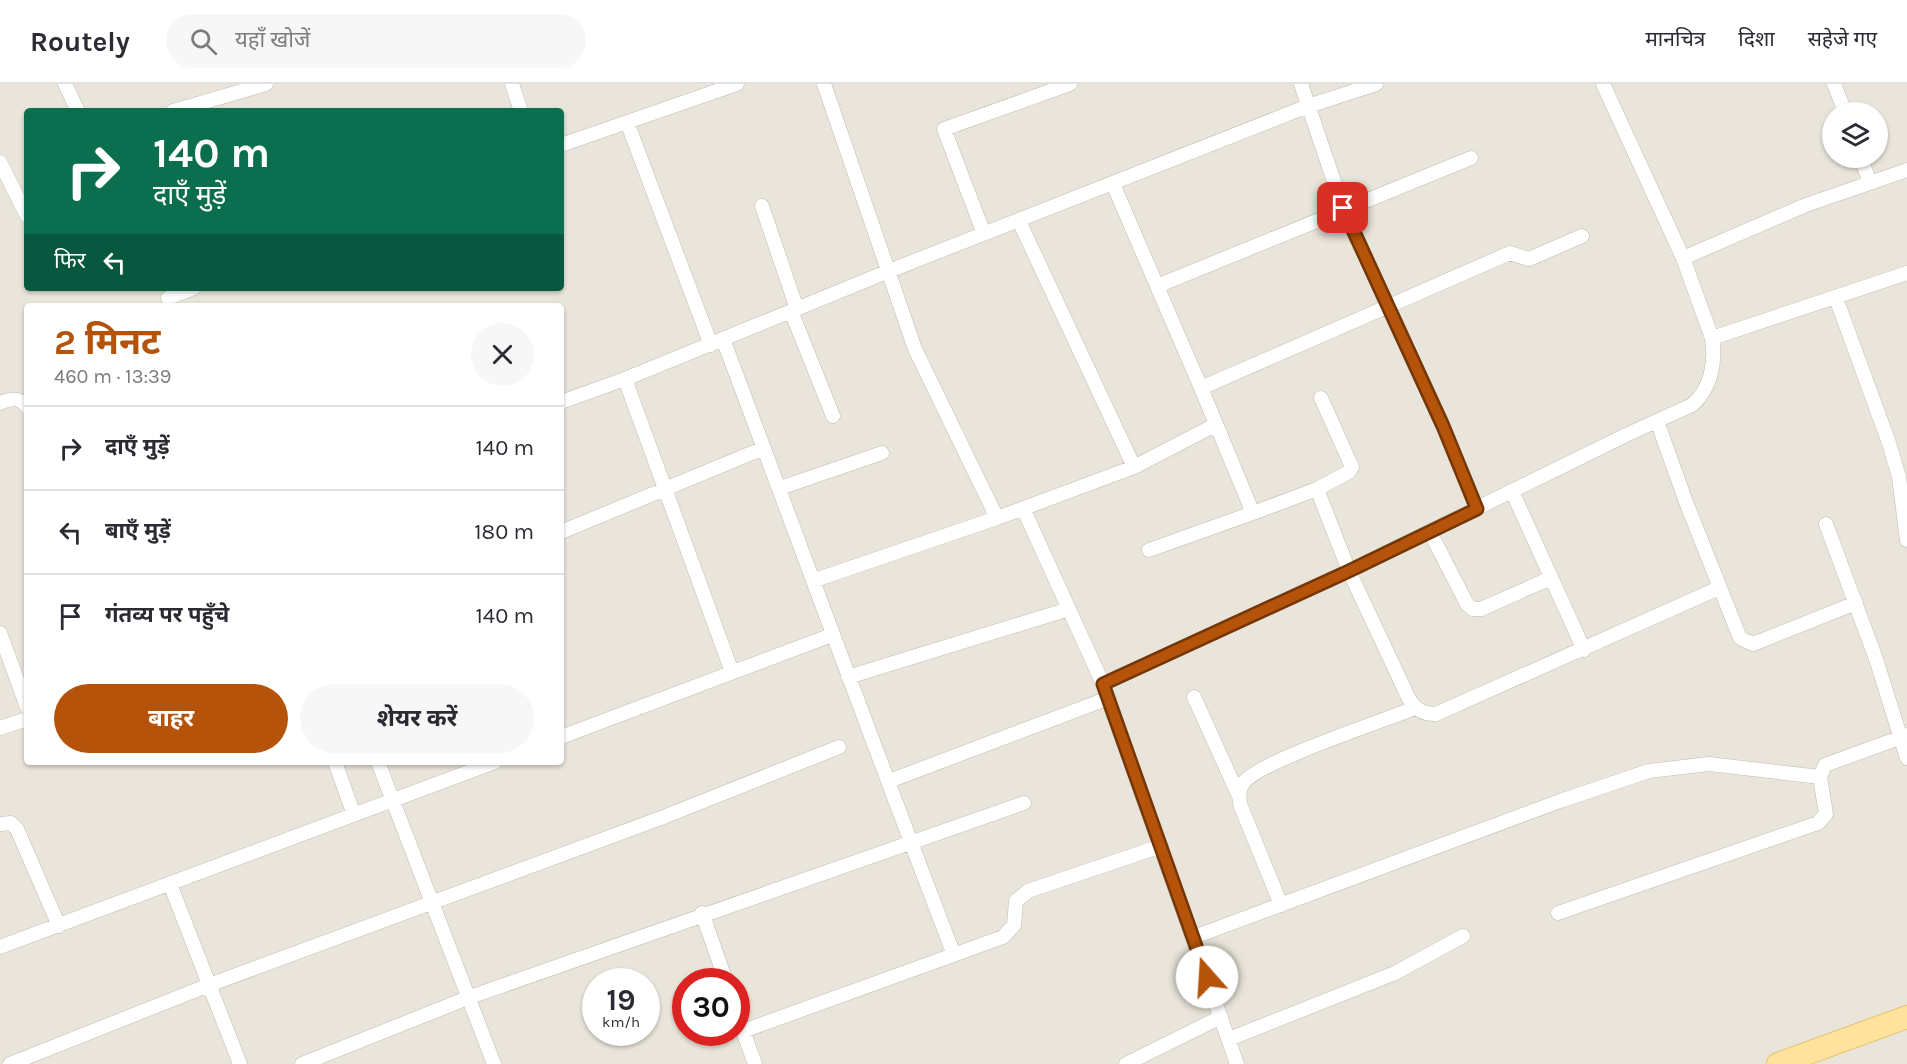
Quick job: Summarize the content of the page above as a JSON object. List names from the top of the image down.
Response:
{
  "page": {
    "header": "Routely",
    "search": "यहाँ खोजें",
    "nav": ["मानचित्र", "दिशा", "सहेजे गए"],
    "turn": ["140 m", "दाएँ मुड़ें"],
    "then": "फिर",
    "heading": ["2 मिनट", "460 m · 13:39"],
    "list": [
      {
        "name": "दाएँ मुड़ें",
        "value": "140 m"
      },
      {
        "name": "बाएँ मुड़ें",
        "value": "180 m"
      },
      {
        "name": "गंतव्य पर पहुँचे",
        "value": "140 m"
      }
    ],
    "buttons": ["बाहर", "शेयर करें"],
    "speed": "19 km/h",
    "limit": "30"
  }
}
